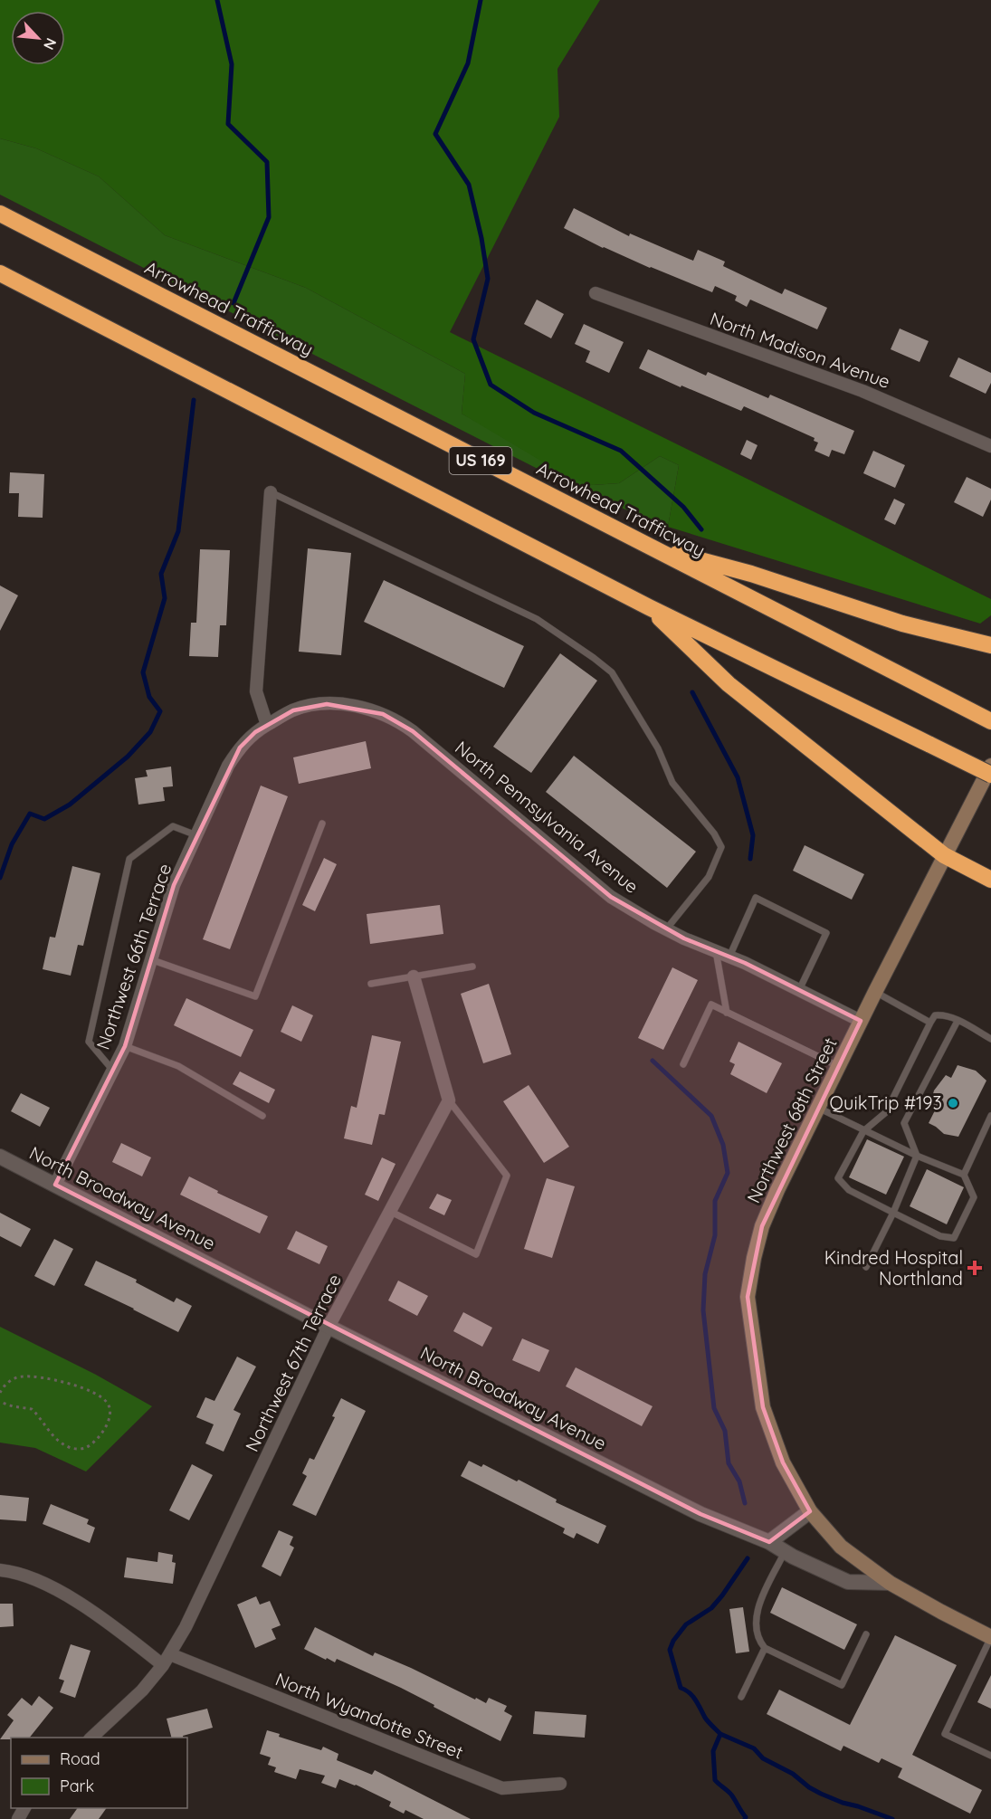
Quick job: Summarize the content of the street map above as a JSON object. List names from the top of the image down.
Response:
{
  "streets": {
    "highway": ["Arrowhead Trafficway", "US 169"],
    "main road": ["Northwest 68th Street"],
    "street": [
      "North Madison Avenue",
      "North Pennsylvania Avenue",
      "Northwest 66th Terrace",
      "North Broadway Avenue",
      "Northwest 67th Terrace",
      "North Wyandotte Street"
    ]
  },
  "crossings": [
    ["North Pennsylvania Avenue", "Northwest 66th Terrace"],
    ["North Pennsylvania Avenue", "Northwest 68th Street"],
    ["Northwest 66th Terrace", "North Broadway Avenue"],
    ["North Broadway Avenue", "Northwest 67th Terrace"],
    ["Northwest 67th Terrace", "North Wyandotte Street"]
  ],
  "places": {
    "other": ["QuikTrip #193"],
    "health": ["Kindred Hospital Northland"]
  },
  "legend": ["Road", "Park"],
  "north": "bottom right"
}
